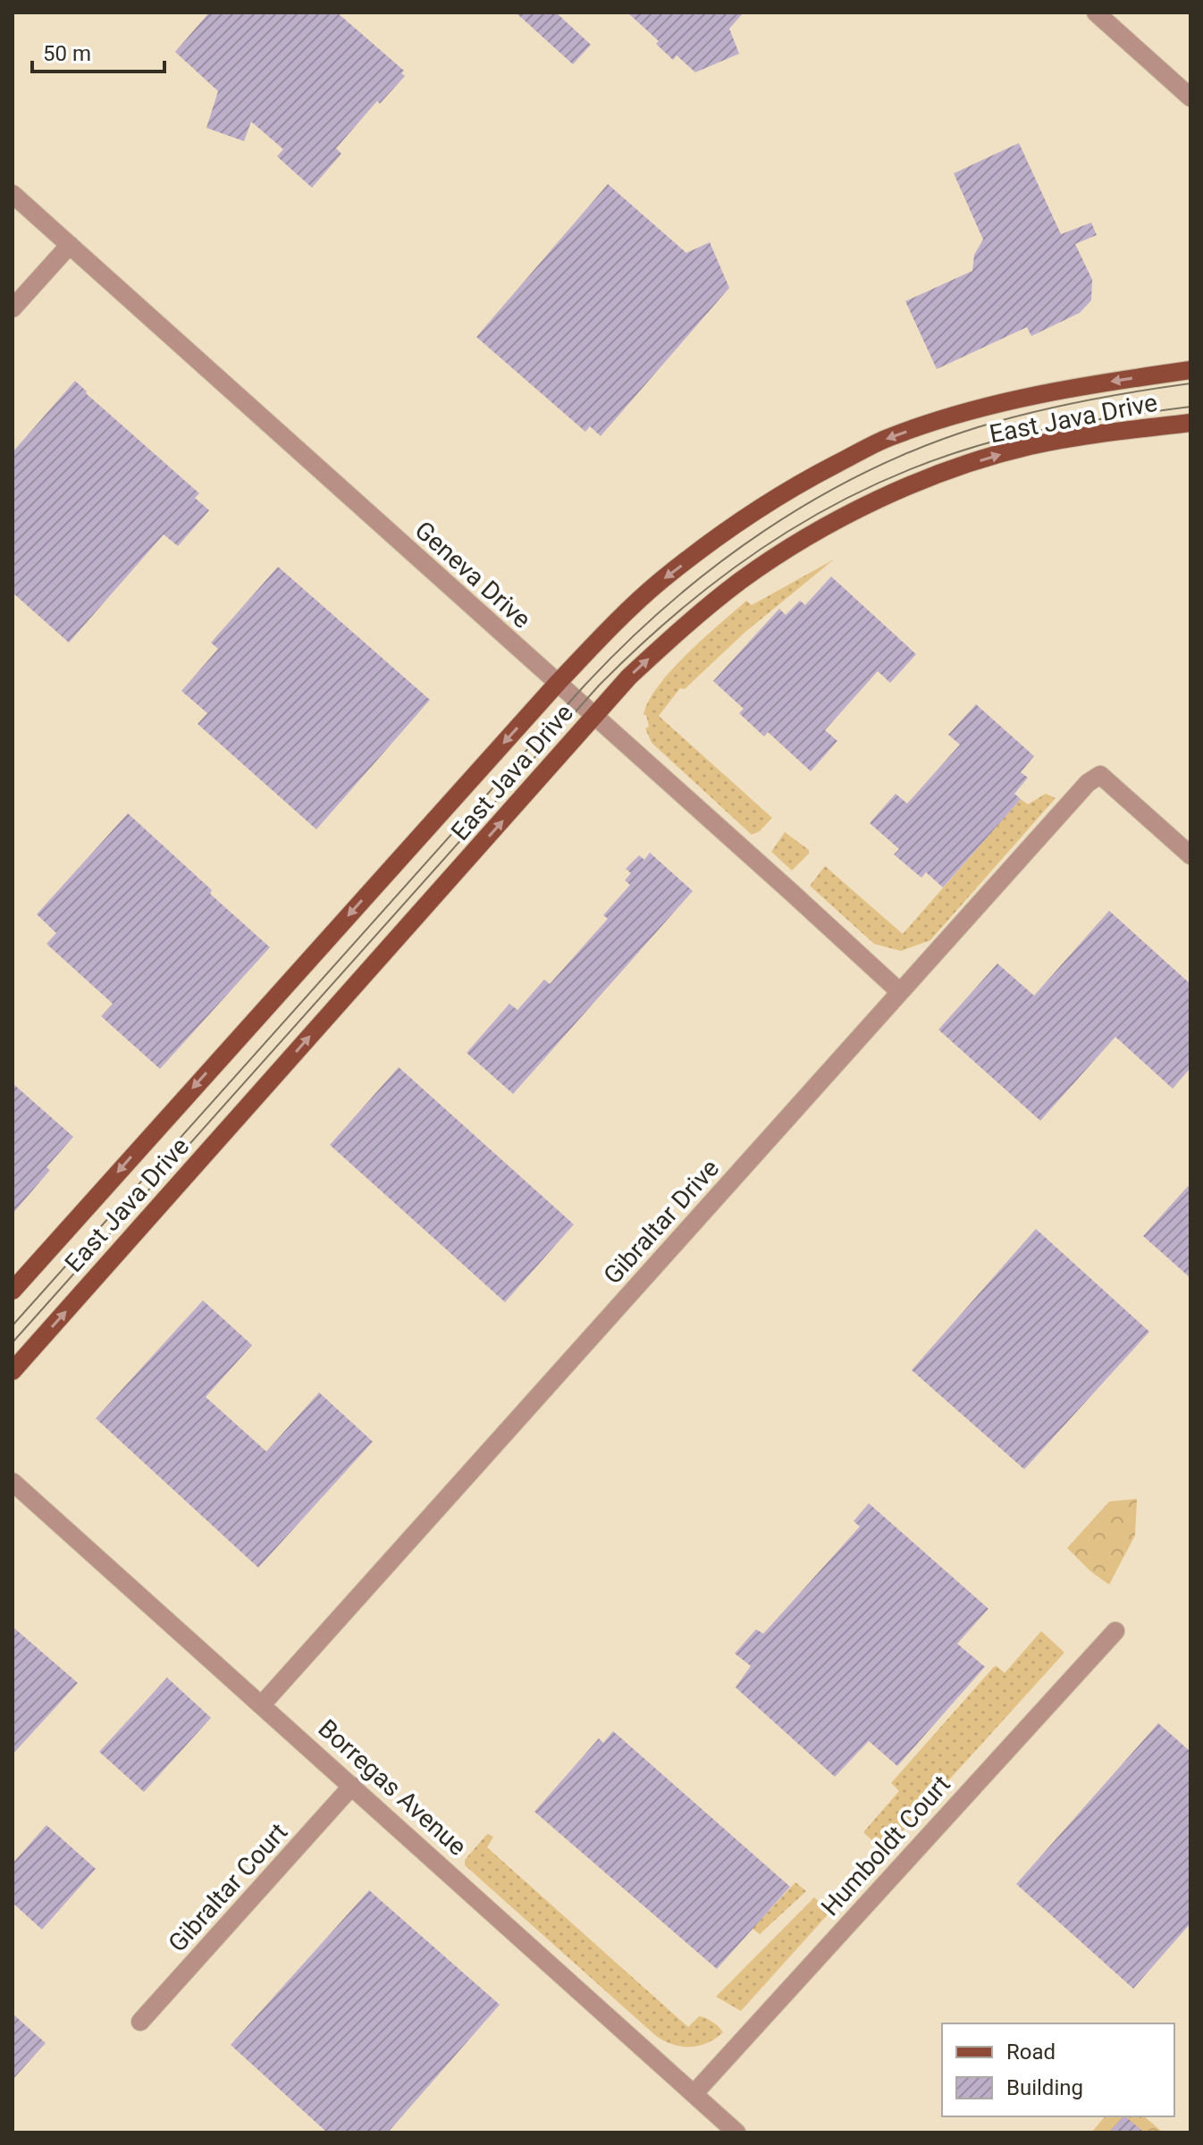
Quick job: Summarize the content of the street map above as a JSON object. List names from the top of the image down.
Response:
{
  "streets": {
    "main road": ["East Java Drive"],
    "street": [
      "Geneva Drive",
      "Gibraltar Drive",
      "Borregas Avenue",
      "Humboldt Court",
      "Gibraltar Court"
    ]
  },
  "crossings": [
    ["East Java Drive", "Geneva Drive"],
    ["Geneva Drive", "Gibraltar Drive"],
    ["Gibraltar Drive", "Borregas Avenue"],
    ["Borregas Avenue", "Humboldt Court"],
    ["Borregas Avenue", "Gibraltar Court"]
  ],
  "legend": ["Road", "Building"],
  "scale_bar": "50 m"
}
